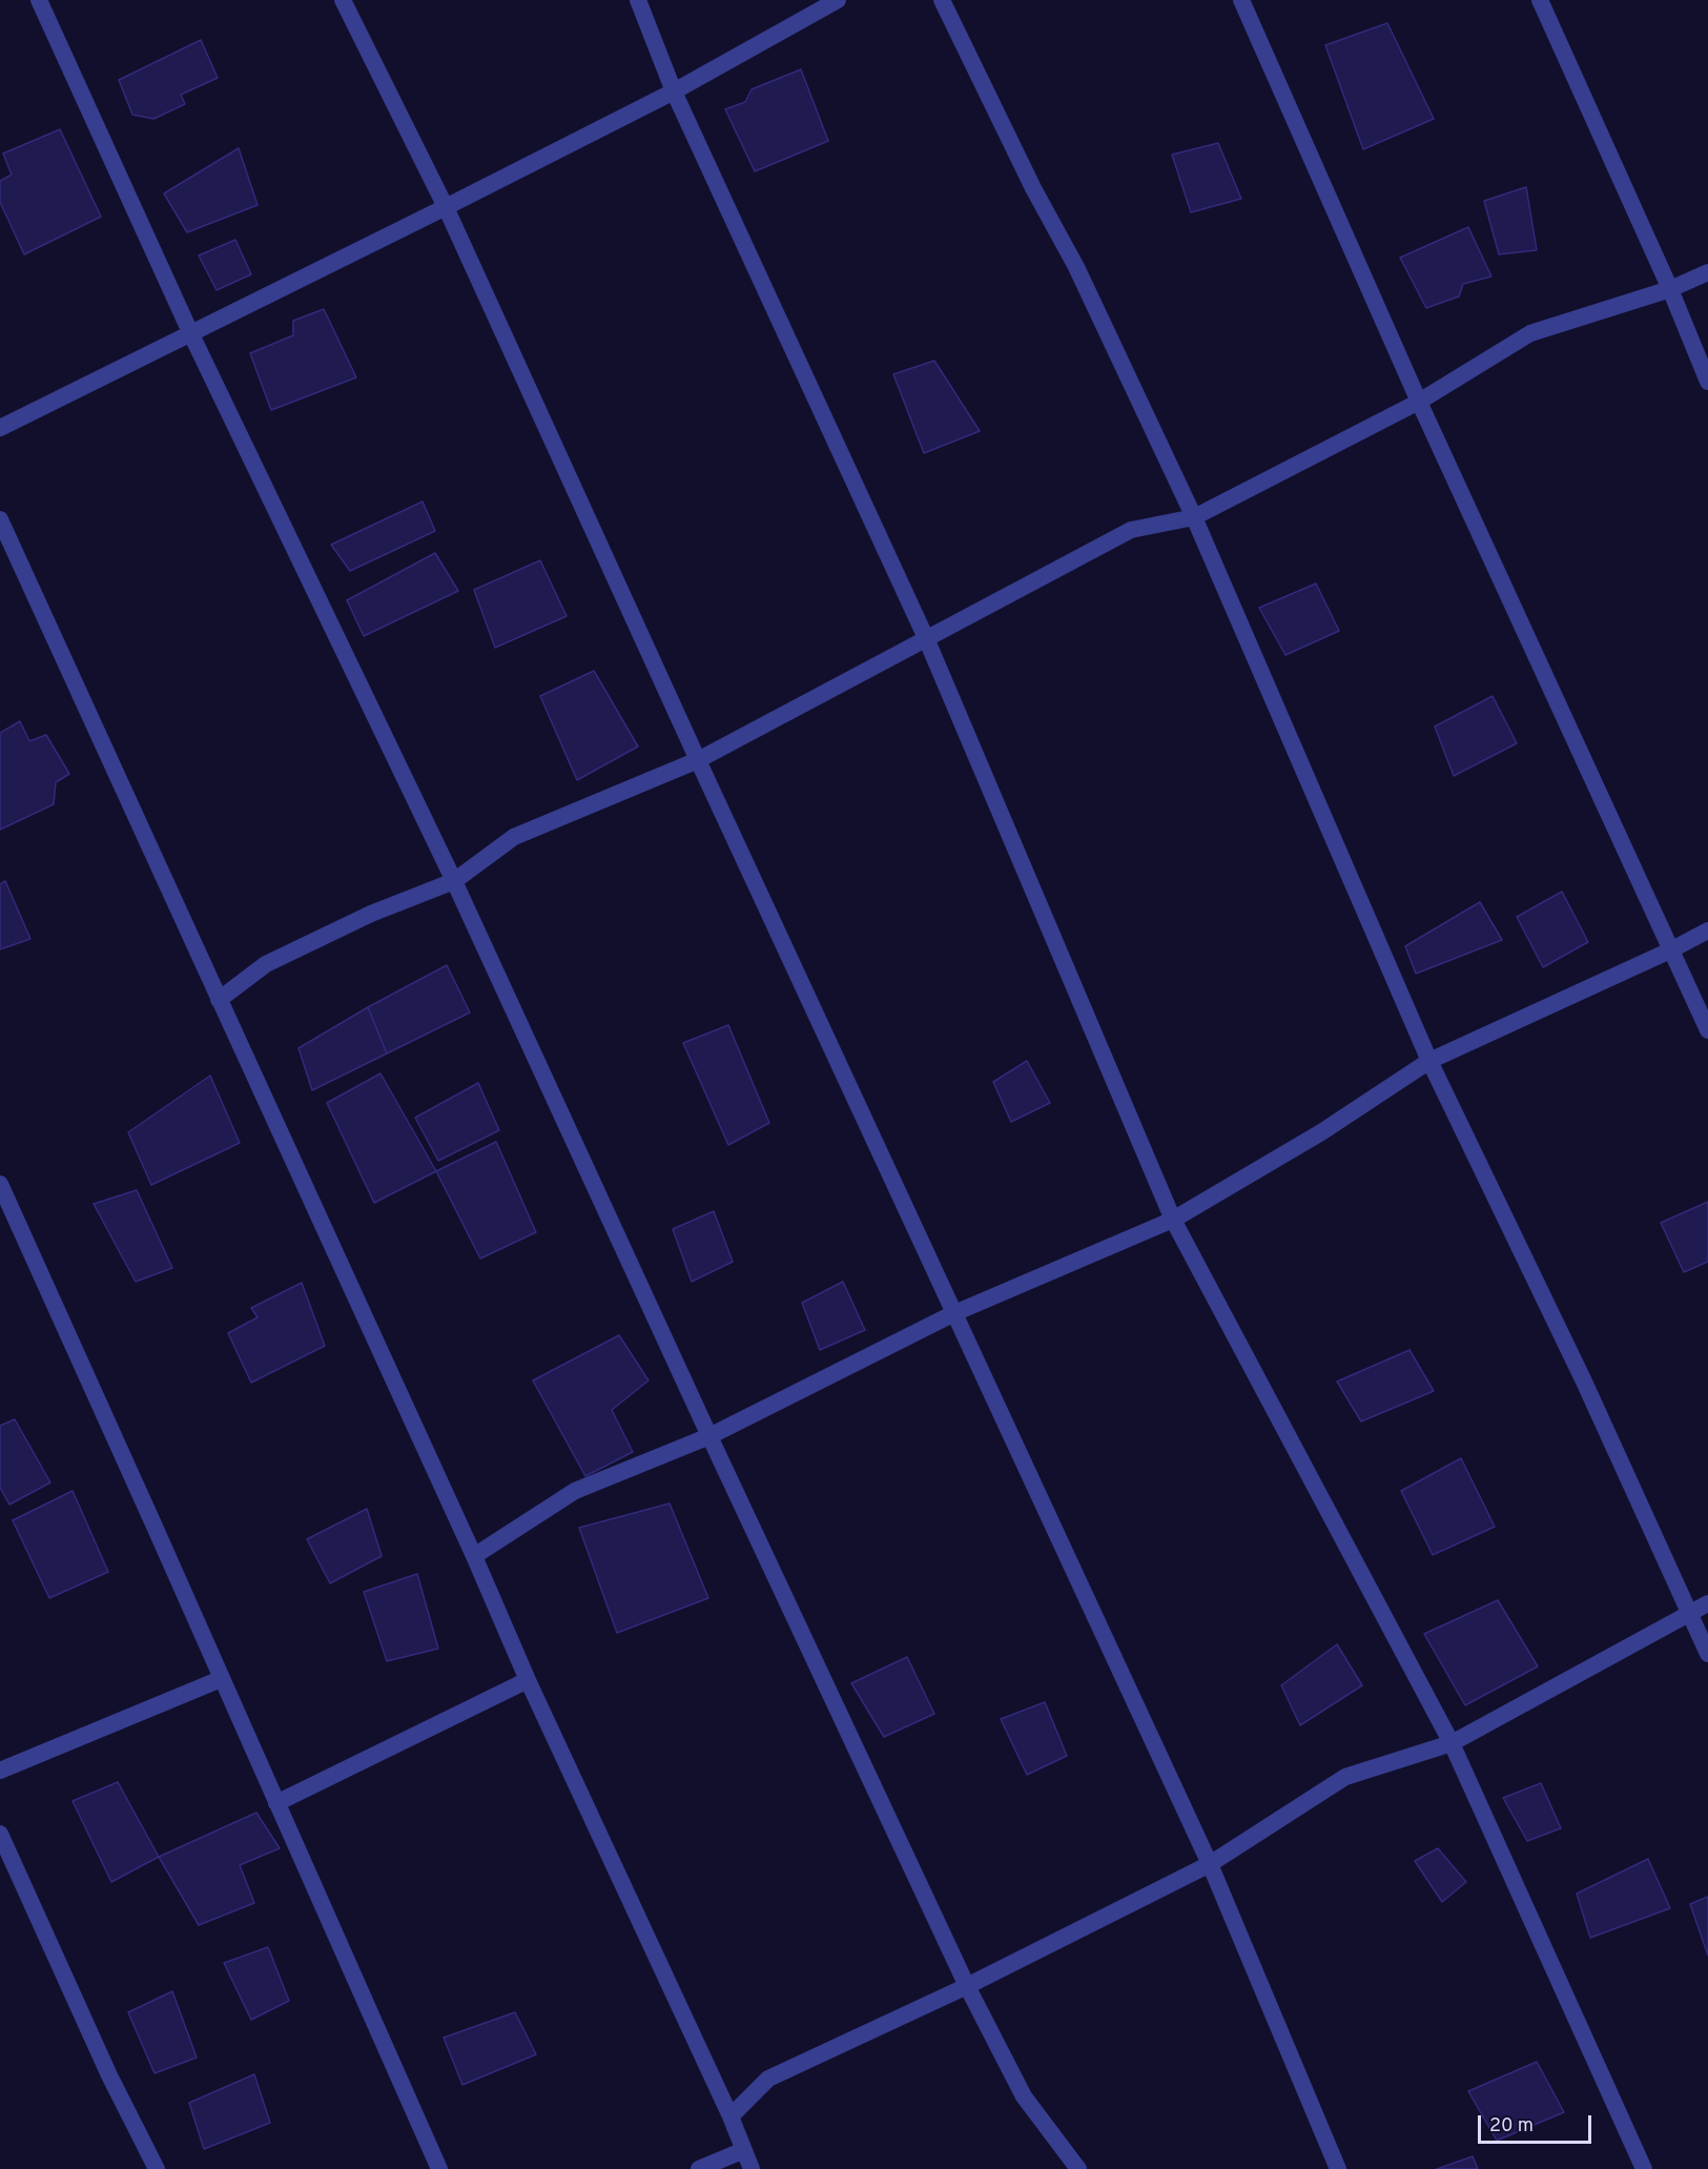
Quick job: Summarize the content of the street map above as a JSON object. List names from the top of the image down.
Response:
{
  "scale_bar": "20 m"
}
